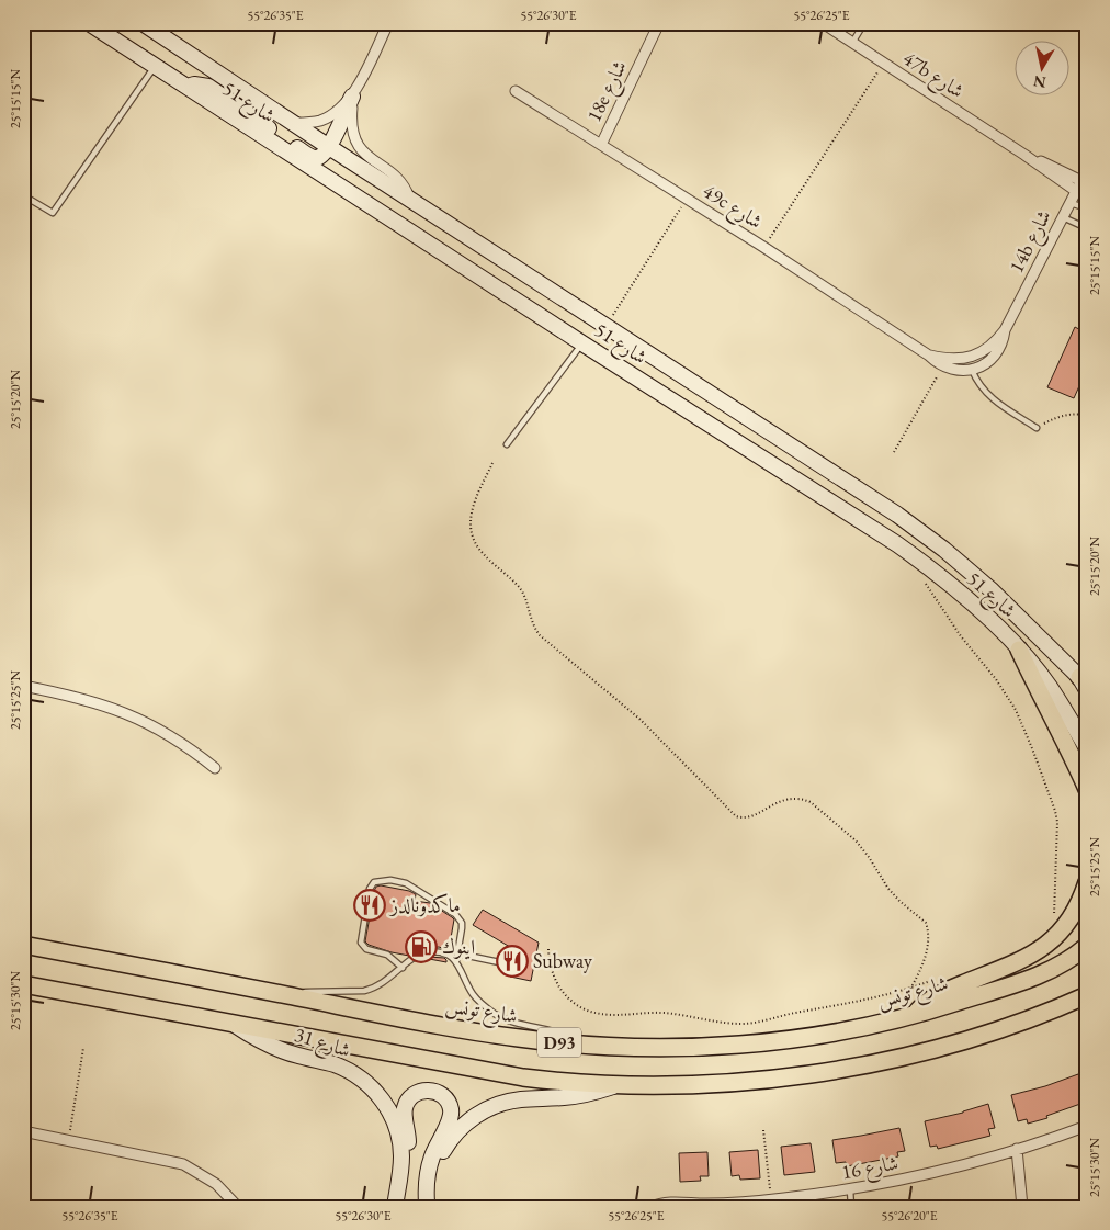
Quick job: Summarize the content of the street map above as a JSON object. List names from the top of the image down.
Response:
{
  "streets": {
    "main road": ["شارع تونس", "D93"],
    "street": [
      "47b شارع",
      "18e شارع",
      "شارع 51",
      "49c شارع",
      "14b شارع",
      "شارع 31",
      "شارع 16"
    ]
  },
  "crossings": [
    ["47b شارع", "14b شارع"],
    ["18e شارع", "49c شارع"],
    ["49c شارع", "14b شارع"],
    ["شارع 31", "D93"]
  ],
  "places": {
    "restaurant": ["ماكدونالدز", "Subway"],
    "fuel station": ["اينوك"]
  },
  "north": "bottom",
  "coordinates": [
    "55°26'35\"E",
    "55°26'30\"E",
    "55°26'25\"E",
    "25°15'15\"N",
    "25°15'20\"N",
    "25°15'25\"N",
    "25°15'30\"N",
    "55°26'20\"E"
  ]
}
